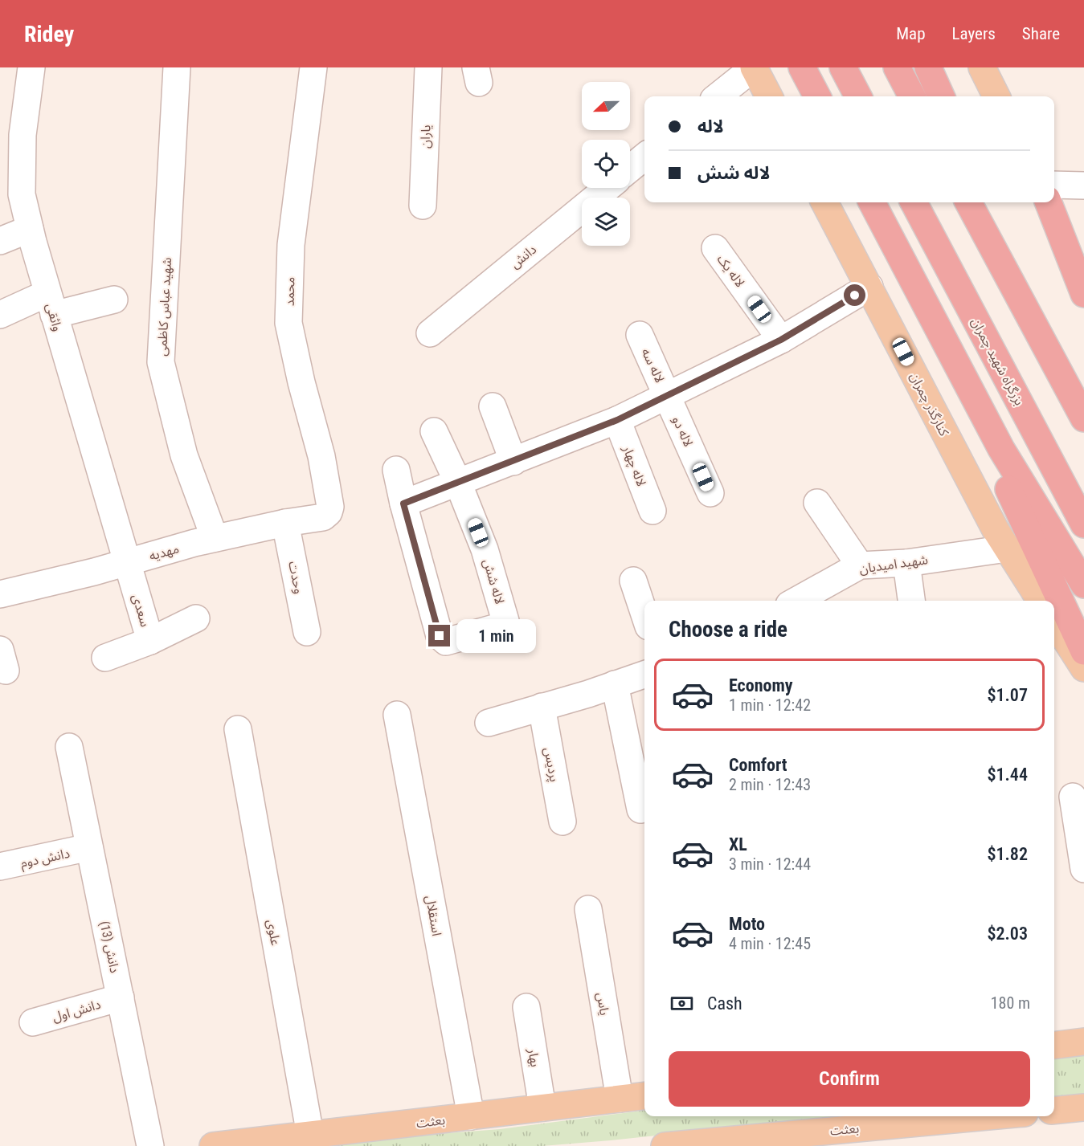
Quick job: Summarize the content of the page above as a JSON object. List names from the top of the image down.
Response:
{
  "streets": {
    "highway": ["بزرگراه شهید چمران"],
    "main road": ["کنارگذر چمران", "بعثت"],
    "street": [
      "یاران",
      "دانش",
      "لاله یک",
      "محمد",
      "شهید عباس کاظمی",
      "واثقی",
      "لاله سه",
      "لاله دو",
      "لاله چهار",
      "مهدیه",
      "شهید امیدیان",
      "وحدت",
      "لاله شش",
      "سعدی",
      "پردیس",
      "دانش دوم",
      "استقلال",
      "علوی",
      "دانش (13)",
      "یاس",
      "دانش اول",
      "بهار"
    ]
  },
  "crossings": [
    ["محمد", "مهدیه"],
    ["شهید عباس کاظمی", "مهدیه"],
    ["واثقی", "مهدیه"],
    ["واثقی", "سعدی"],
    ["لاله سه", "لاله دو"],
    ["کنارگذر چمران", "شهید امیدیان"],
    ["مهدیه", "وحدت"],
    ["مهدیه", "سعدی"],
    ["دانش دوم", "دانش (13)"],
    ["استقلال", "بعثت"],
    ["علوی", "بعثت"],
    ["دانش (13)", "دانش اول"],
    ["یاس", "بعثت"],
    ["بهار", "بعثت"]
  ],
  "north": "left",
  "page": {
    "header": "Ridey",
    "nav": ["Map", "Layers", "Share"],
    "banner": ["لاله", "لاله شش"],
    "heading": "Choose a ride",
    "bubble": "1 min",
    "list": [
      {
        "name": "Economy",
        "note": "1 min · 12:42",
        "value": "$1.07"
      },
      {
        "name": "Comfort",
        "note": "2 min · 12:43",
        "value": "$1.44"
      },
      {
        "name": "XL",
        "note": "3 min · 12:44",
        "value": "$1.82"
      },
      {
        "name": "Moto",
        "note": "4 min · 12:45",
        "value": "$2.03"
      }
    ],
    "pay": ["Cash", "180 m"],
    "buttons": "Confirm"
  }
}
